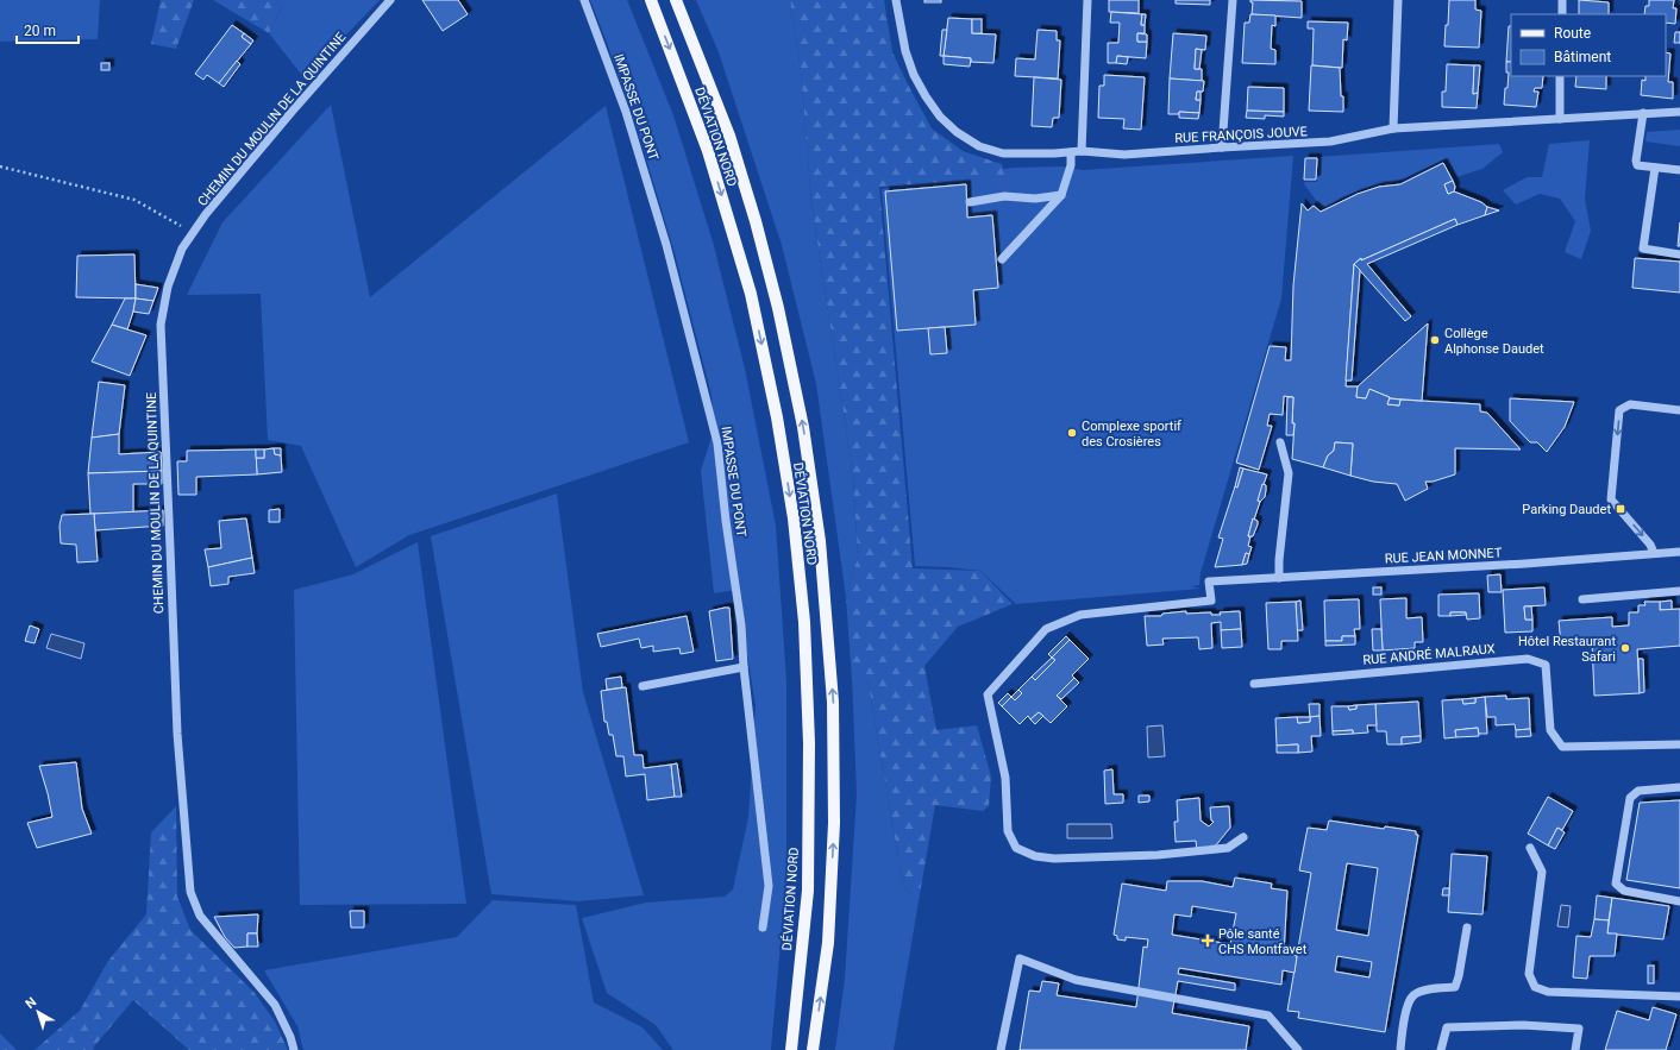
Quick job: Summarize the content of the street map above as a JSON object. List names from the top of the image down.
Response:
{
  "streets": {
    "main road": ["DÉVIATION NORD"],
    "street": [
      "IMPASSE DU PONT",
      "CHEMIN DU MOULIN DE LA QUINTINE",
      "RUE FRANÇOIS JOUVE",
      "RUE JEAN MONNET",
      "RUE ANDRÉ MALRAUX"
    ]
  },
  "places": {
    "other": ["Collège Alphonse Daudet", "Complexe sportif des Crosières", "Hôtel Restaurant Safari"],
    "transit": ["Parking Daudet"],
    "health": ["Pôle santé CHS Montfavet"]
  },
  "legend": ["Route", "Bâtiment"],
  "scale_bar": "20 m",
  "north": "top left"
}
